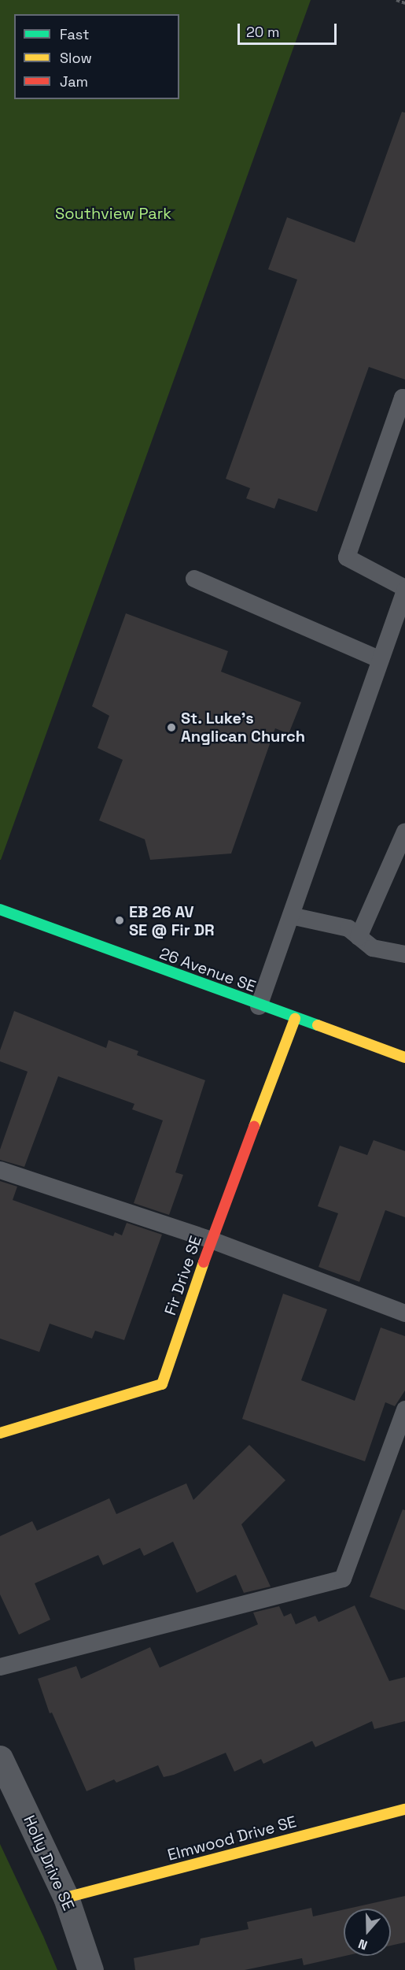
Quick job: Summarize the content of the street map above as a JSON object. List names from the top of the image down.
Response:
{
  "streets": {
    "street": [
      "26 Avenue SE",
      "Fir Drive SE",
      "Elmwood Drive SE",
      "Holly Drive SE"
    ]
  },
  "crossings": [
    ["26 Avenue SE", "Fir Drive SE"],
    ["Elmwood Drive SE", "Holly Drive SE"]
  ],
  "parks": ["Southview Park"],
  "places": ["St. Luke's Anglican Church", "EB 26 AV SE @ Fir DR"],
  "legend": ["Fast", "Slow", "Jam"],
  "scale_bar": "20 m",
  "north": "bottom"
}
